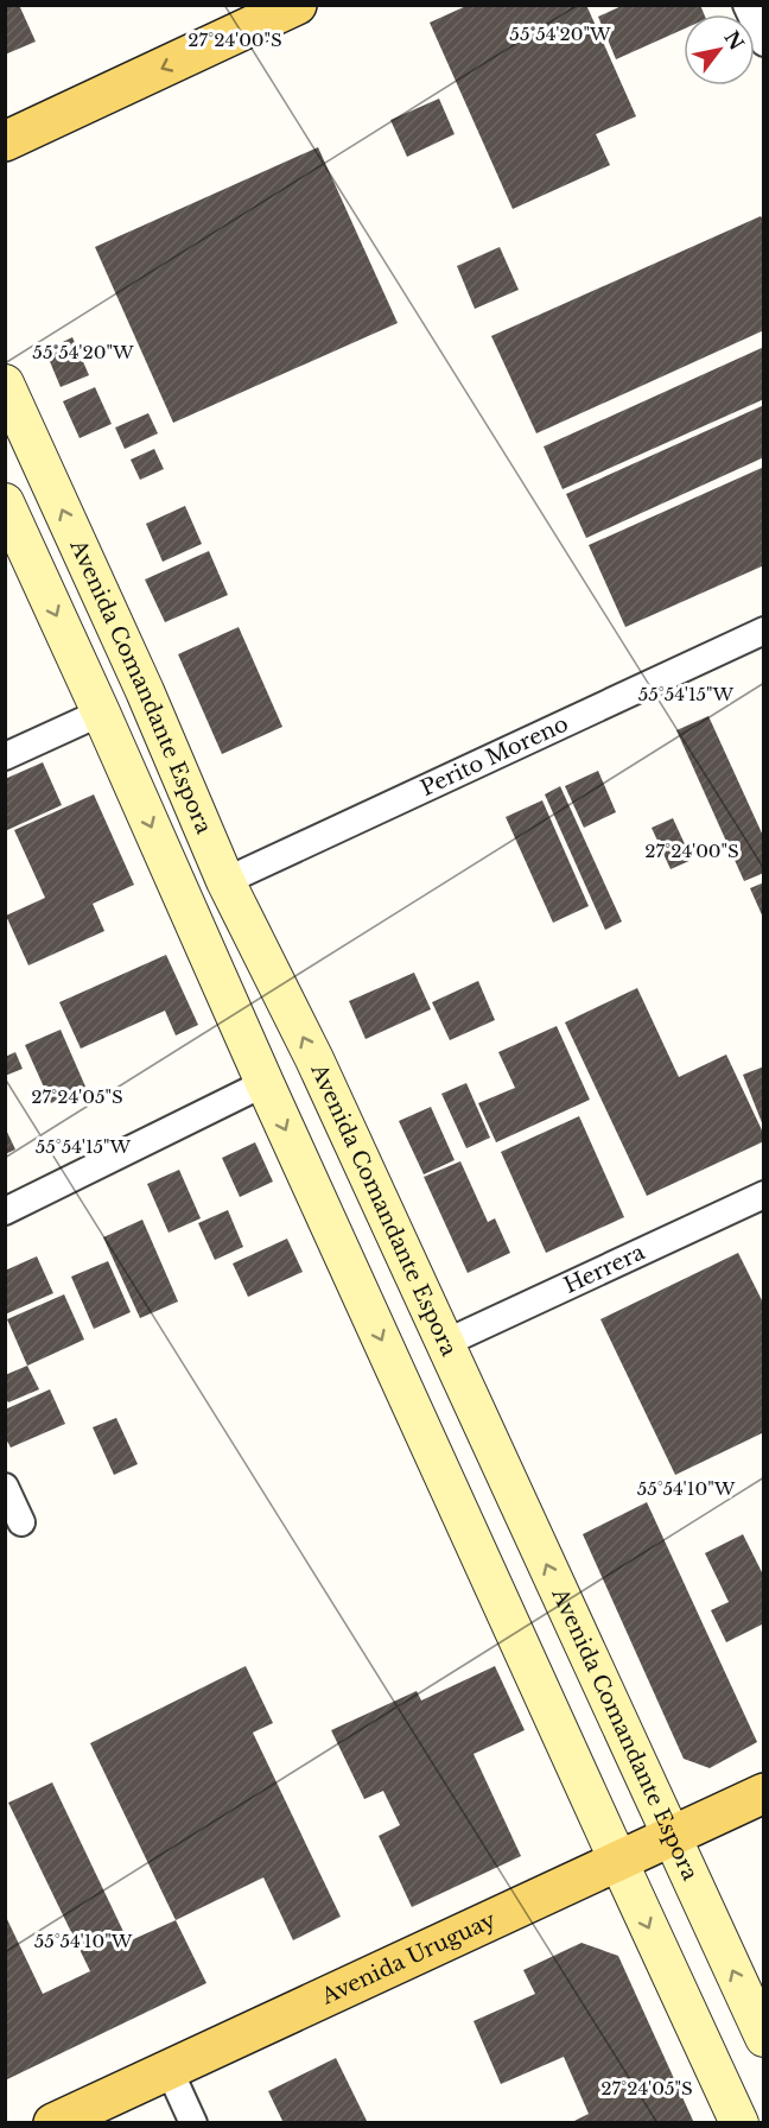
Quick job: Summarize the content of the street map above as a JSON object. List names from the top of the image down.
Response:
{
  "streets": {
    "main road": ["Avenida Comandante Espora", "Avenida Uruguay"],
    "street": ["Perito Moreno", "Herrera"]
  },
  "crossings": [
    ["Avenida Comandante Espora", "Perito Moreno"],
    ["Avenida Comandante Espora", "Herrera"],
    ["Avenida Comandante Espora", "Avenida Uruguay"]
  ],
  "north": "top right",
  "coordinates": [
    "55°54'20\"W",
    "27°24'00\"S",
    "55°54'15\"W",
    "27°24'05\"S",
    "55°54'10\"W"
  ]
}
